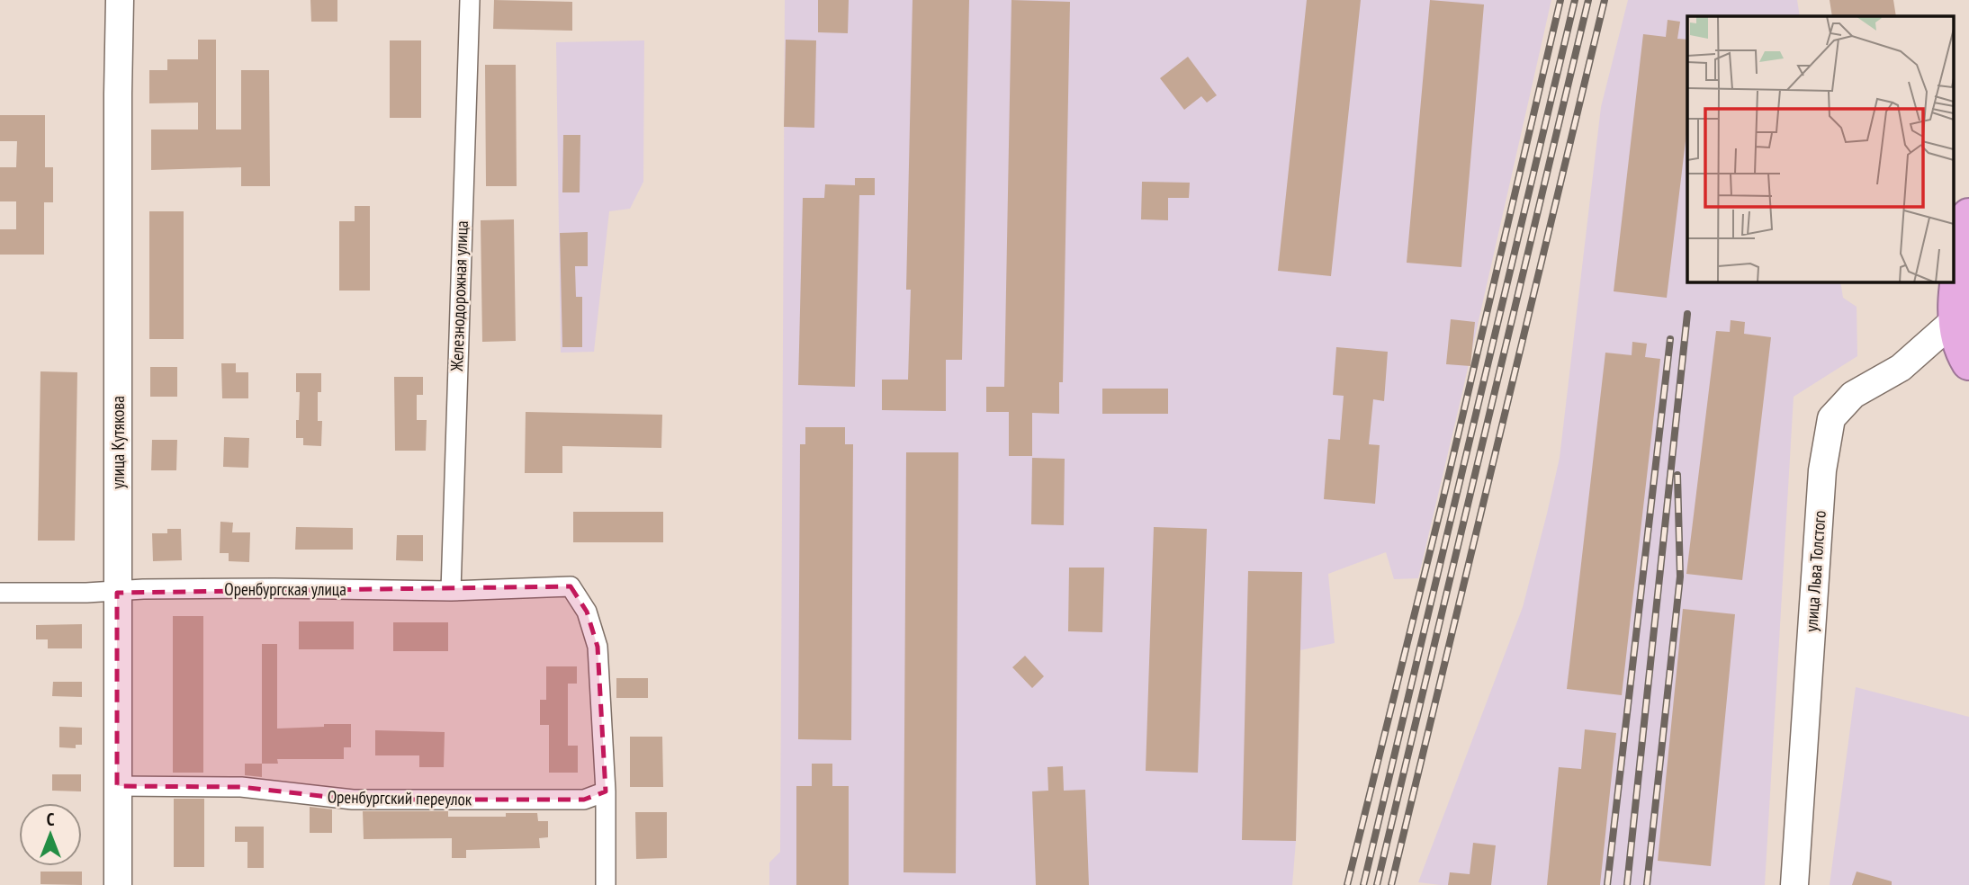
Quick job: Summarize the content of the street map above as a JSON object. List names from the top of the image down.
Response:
{
  "streets": {
    "main road": ["улица Кутякова", "улица Льва Толстого"],
    "street": ["Железнодорожная улица", "Оренбургская улица", "Оренбургский переулок"]
  },
  "crossings": [
    ["Железнодорожная улица", "Оренбургская улица"],
    ["улица Кутякова", "Оренбургская улица"],
    ["улица Кутякова", "Оренбургский переулок"],
    ["Оренбургская улица", "Оренбургский переулок"]
  ],
  "north": "top"
}
